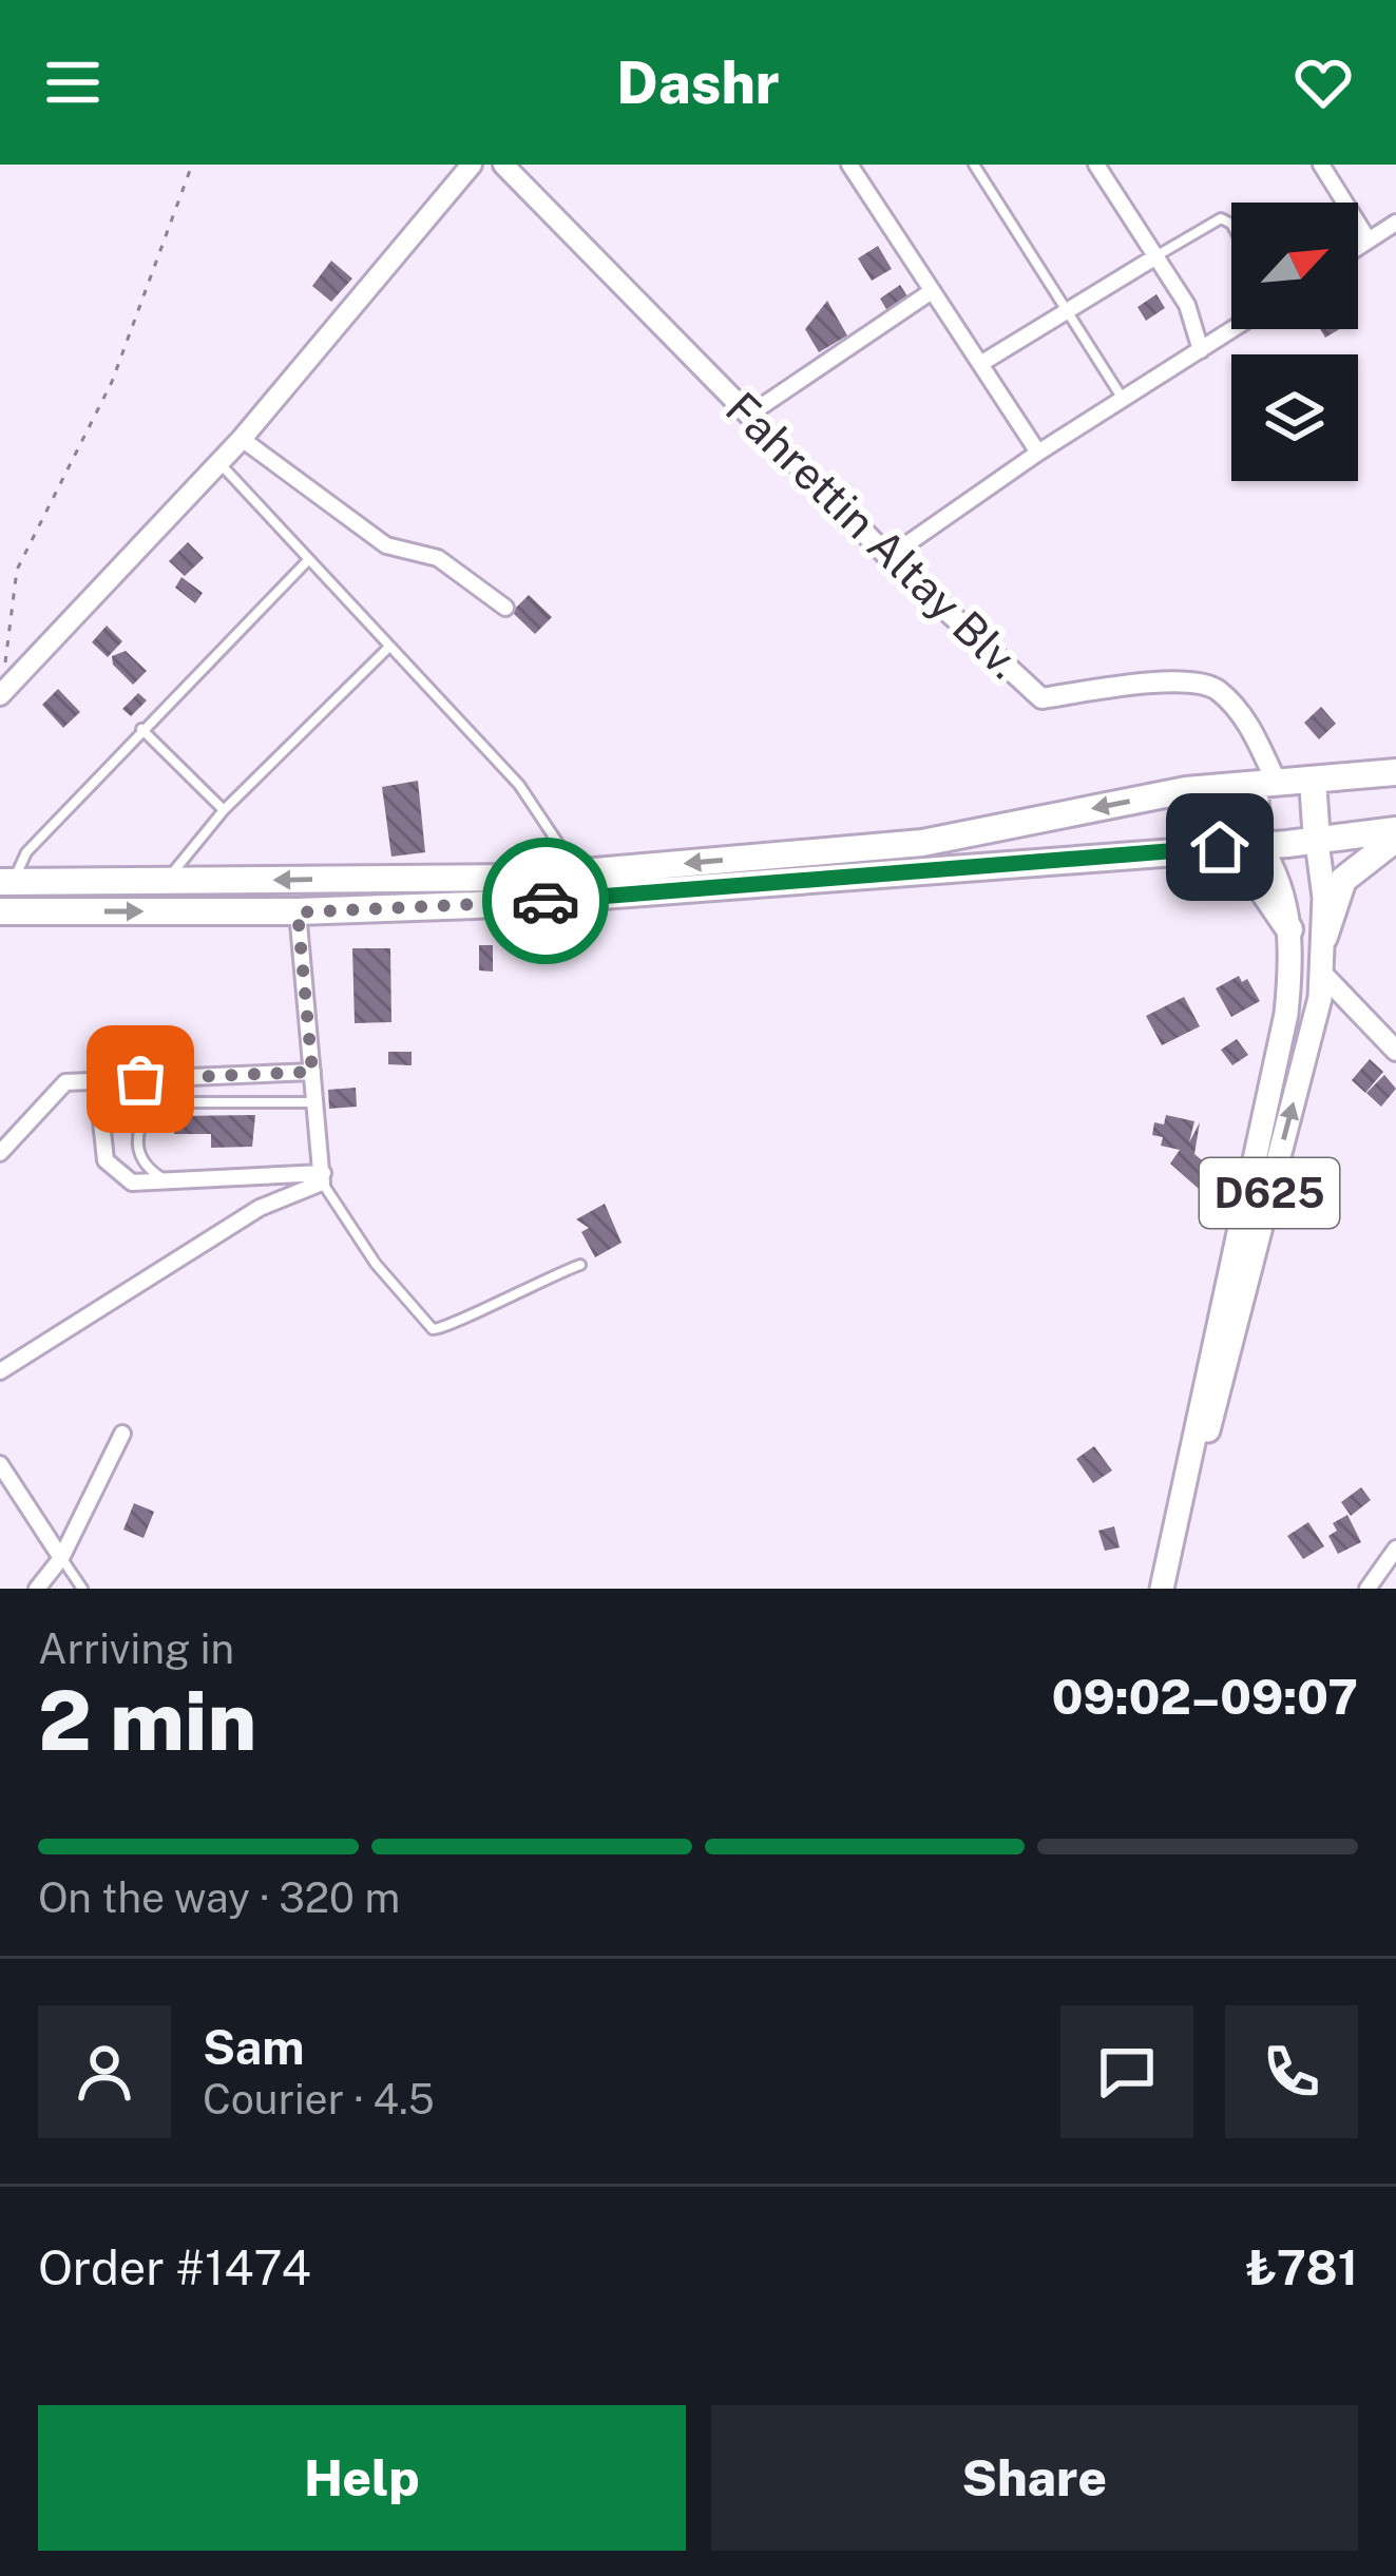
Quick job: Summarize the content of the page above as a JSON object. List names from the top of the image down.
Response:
{
  "streets": {
    "main road": ["D625"],
    "street": ["Fahrettin Altay Blv."]
  },
  "north": "top right",
  "page": {
    "header": "Dashr",
    "heading": ["2 min", "Arriving in", "09:02–09:07"],
    "panel": [
      "Sam",
      "Courier · 4.5",
      "Order #1474",
      "₺781"
    ],
    "bar": "On the way · 320 m",
    "buttons": ["Help", "Share"]
  }
}
